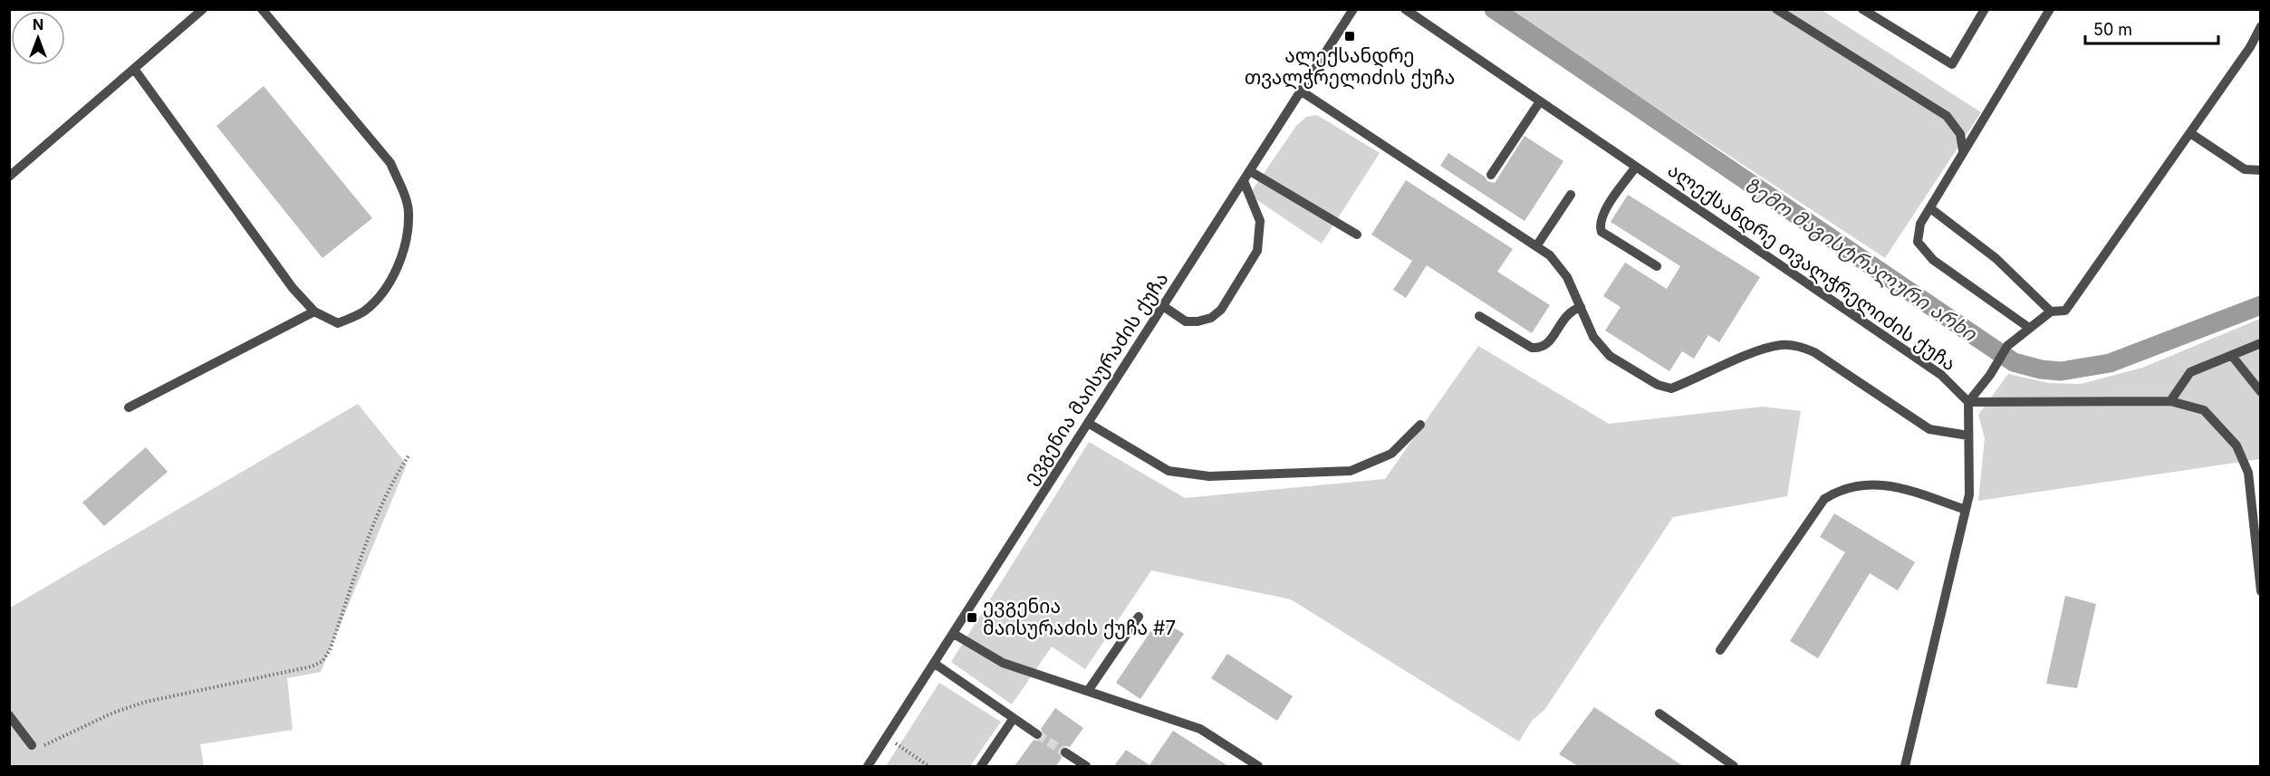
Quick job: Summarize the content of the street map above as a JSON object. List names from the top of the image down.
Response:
{
  "streets": {
    "street": ["ალექსანდრე თვალჭრელიძის ქუჩა", "ევგენია მაისურაძის ქუჩა"]
  },
  "water": ["ზემო მაგისტრალური არხი"],
  "places": {
    "transit": ["ალექსანდრე თვალჭრელიძის ქუჩა", "ევგენია მაისურაძის ქუჩა #7"]
  },
  "scale_bar": "50 m",
  "north": "top"
}
